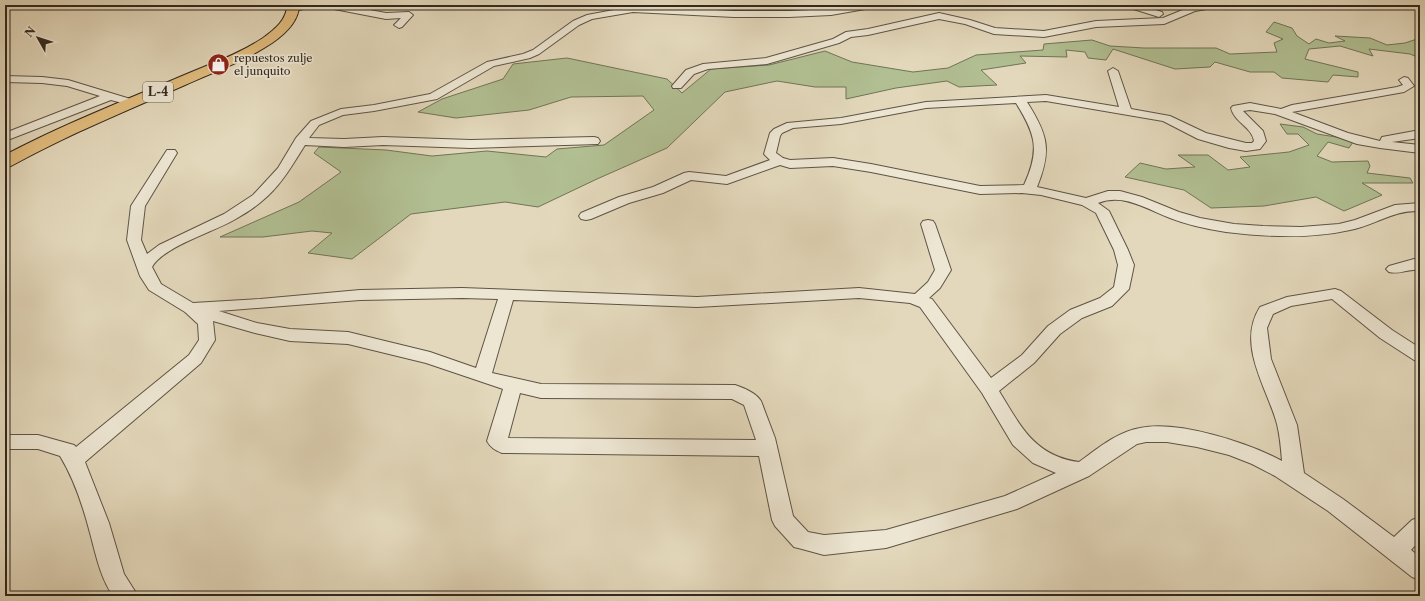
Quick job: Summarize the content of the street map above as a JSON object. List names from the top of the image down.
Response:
{
  "streets": {
    "main road": ["L-4"]
  },
  "places": {
    "shop": ["repuestos zulje el junquito"]
  },
  "north": "top left"
}
